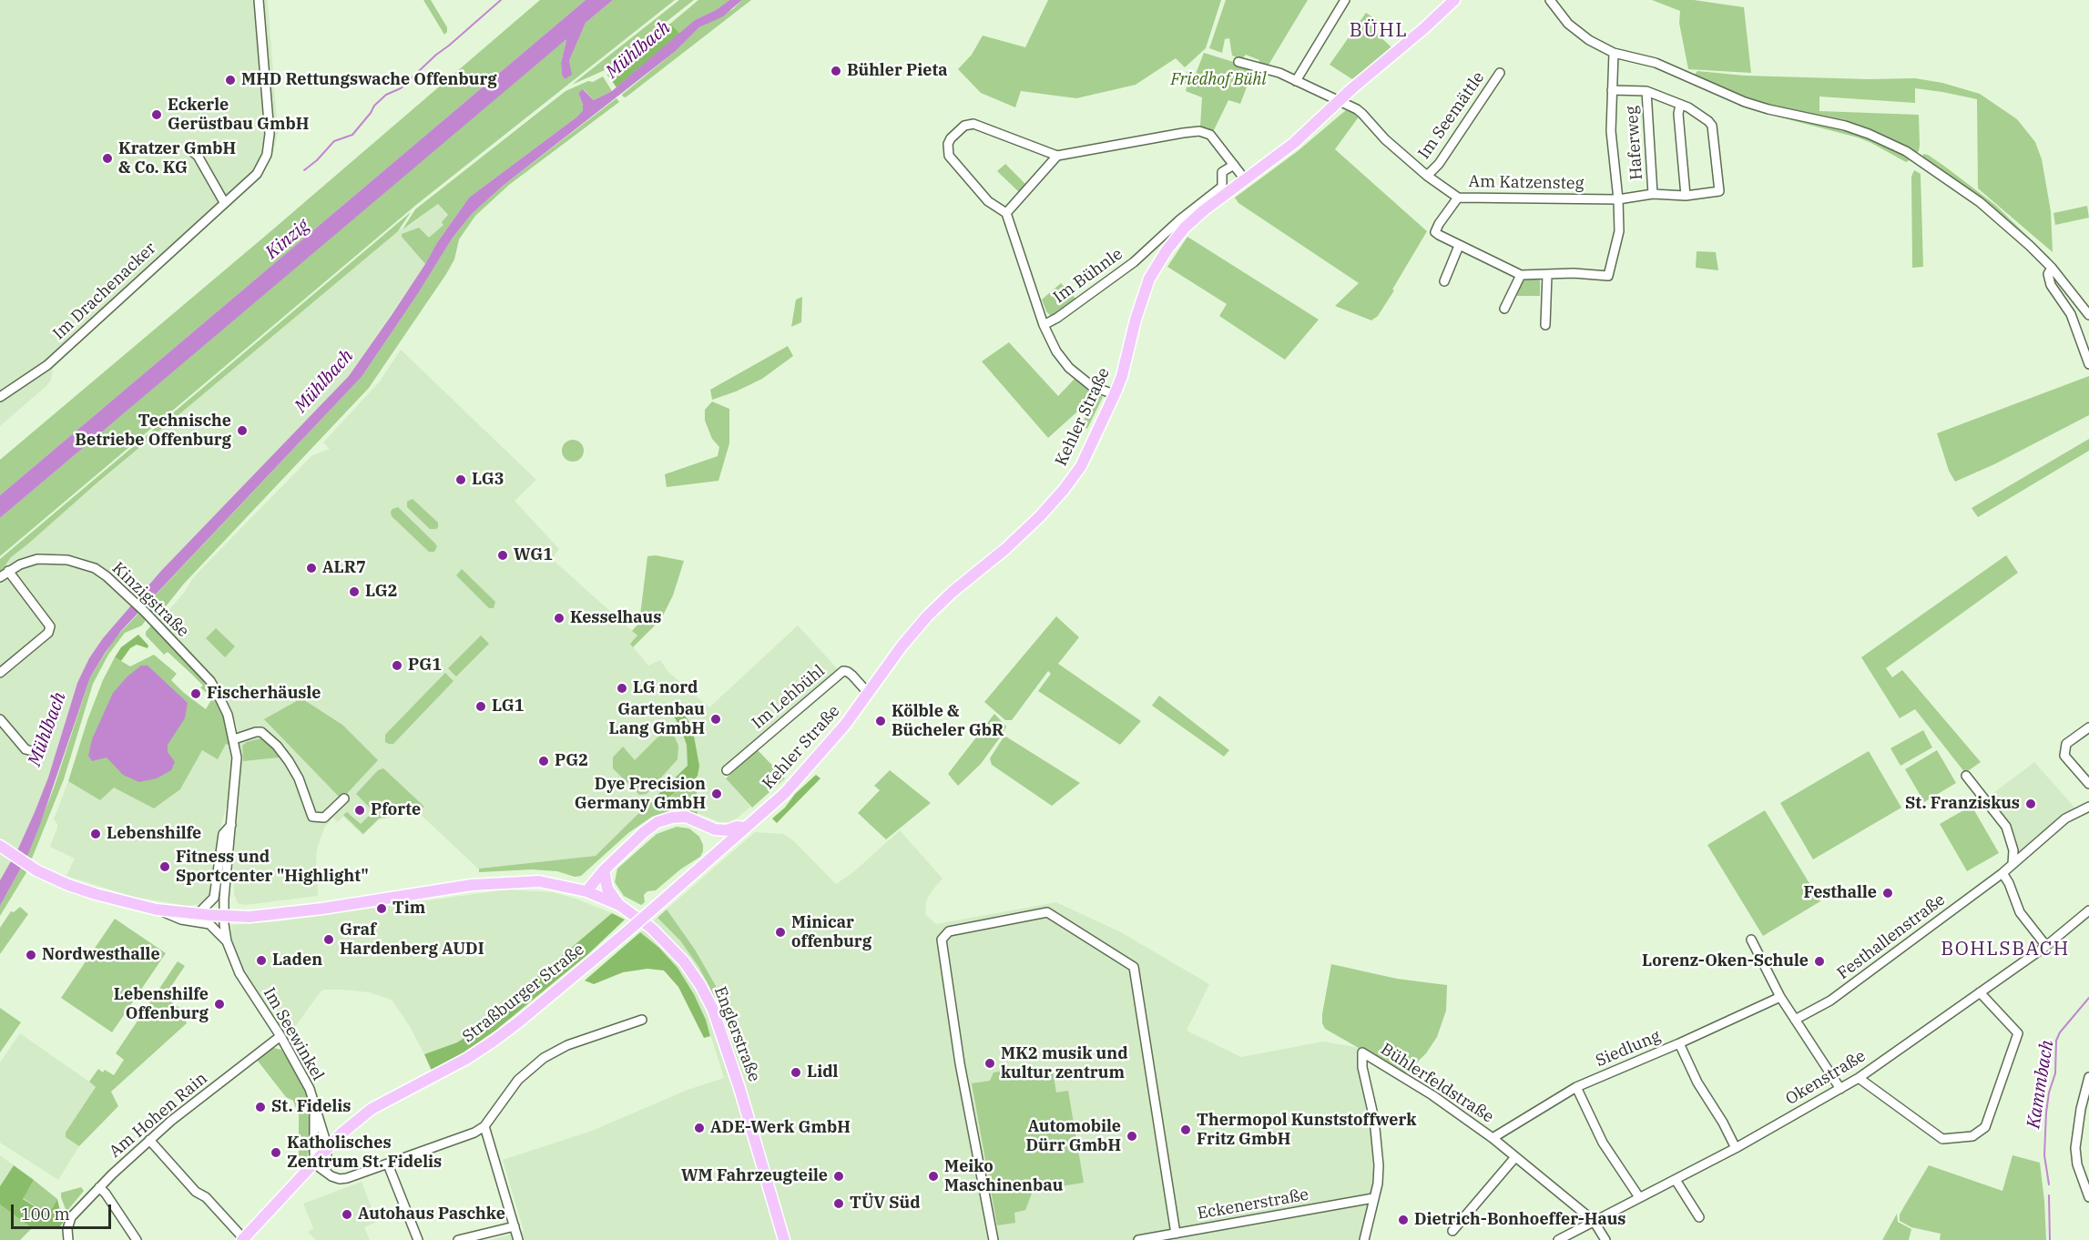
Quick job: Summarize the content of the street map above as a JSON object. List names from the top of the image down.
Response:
{
  "streets": {
    "main road": ["Kehler Straße", "Straßburger Straße", "Englerstraße"],
    "street": [
      "Im Seemättle",
      "Haferweg",
      "Am Katzensteg",
      "Im Bühnle",
      "Im Drachenacker",
      "Kinzigstraße",
      "Im Lehbühl",
      "Festhallenstraße",
      "Im Seewinkel",
      "Siedlung",
      "Okenstraße",
      "Bühlerfeldstraße",
      "Am Hohen Rain",
      "Eckenerstraße"
    ]
  },
  "crossings": [
    ["Im Seemättle", "Am Katzensteg"],
    ["Haferweg", "Am Katzensteg"],
    ["Am Katzensteg", "Kehler Straße"],
    ["Kehler Straße", "Im Lehbühl"],
    ["Kehler Straße", "Straßburger Straße"],
    ["Kinzigstraße", "Im Seewinkel"],
    ["Kinzigstraße", "Englerstraße"],
    ["Straßburger Straße", "Im Seewinkel"],
    ["Im Seewinkel", "Englerstraße"],
    ["Im Seewinkel", "Am Hohen Rain"],
    ["Siedlung", "Bühlerfeldstraße"],
    ["Okenstraße", "Bühlerfeldstraße"],
    ["Bühlerfeldstraße", "Eckenerstraße"]
  ],
  "districts": ["BÜHL", "BOHLSBACH"],
  "water": ["Mühlbach", "Kinzig", "Kammbach"],
  "parks": ["Friedhof Bühl"],
  "places": [
    "Bühler Pieta",
    "MHD Rettungswache Offenburg",
    "Eckerle Gerüstbau GmbH",
    "Kratzer GmbH & Co. KG",
    "Technische Betriebe Offenburg",
    "LG3",
    "WG1",
    "ALR7",
    "LG2",
    "Kesselhaus",
    "PG1",
    "LG nord",
    "Fischerhäusle",
    "LG1",
    "Gartenbau Lang GmbH",
    "Kölble & Bücheler GbR",
    "PG2",
    "Dye Precision Germany GmbH",
    "St. Franziskus",
    "Pforte",
    "Lebenshilfe",
    "Fitness und Sportcenter \"Highlight\"",
    "Festhalle",
    "Tim",
    "Minicar offenburg",
    "Graf Hardenberg AUDI",
    "Nordwesthalle",
    "Laden",
    "Lorenz-Oken-Schule",
    "Lebenshilfe Offenburg",
    "MK2 musik und kultur zentrum",
    "Lidl",
    "St. Fidelis",
    "ADE-Werk GmbH",
    "Thermopol Kunststoffwerk Fritz GmbH",
    "Automobile Dürr GmbH",
    "Katholisches Zentrum St. Fidelis",
    "WM Fahrzeugteile",
    "Meiko Maschinenbau",
    "TÜV Süd",
    "Autohaus Paschke",
    "Dietrich-Bonhoeffer-Haus"
  ],
  "scale_bar": "100 m"
}
